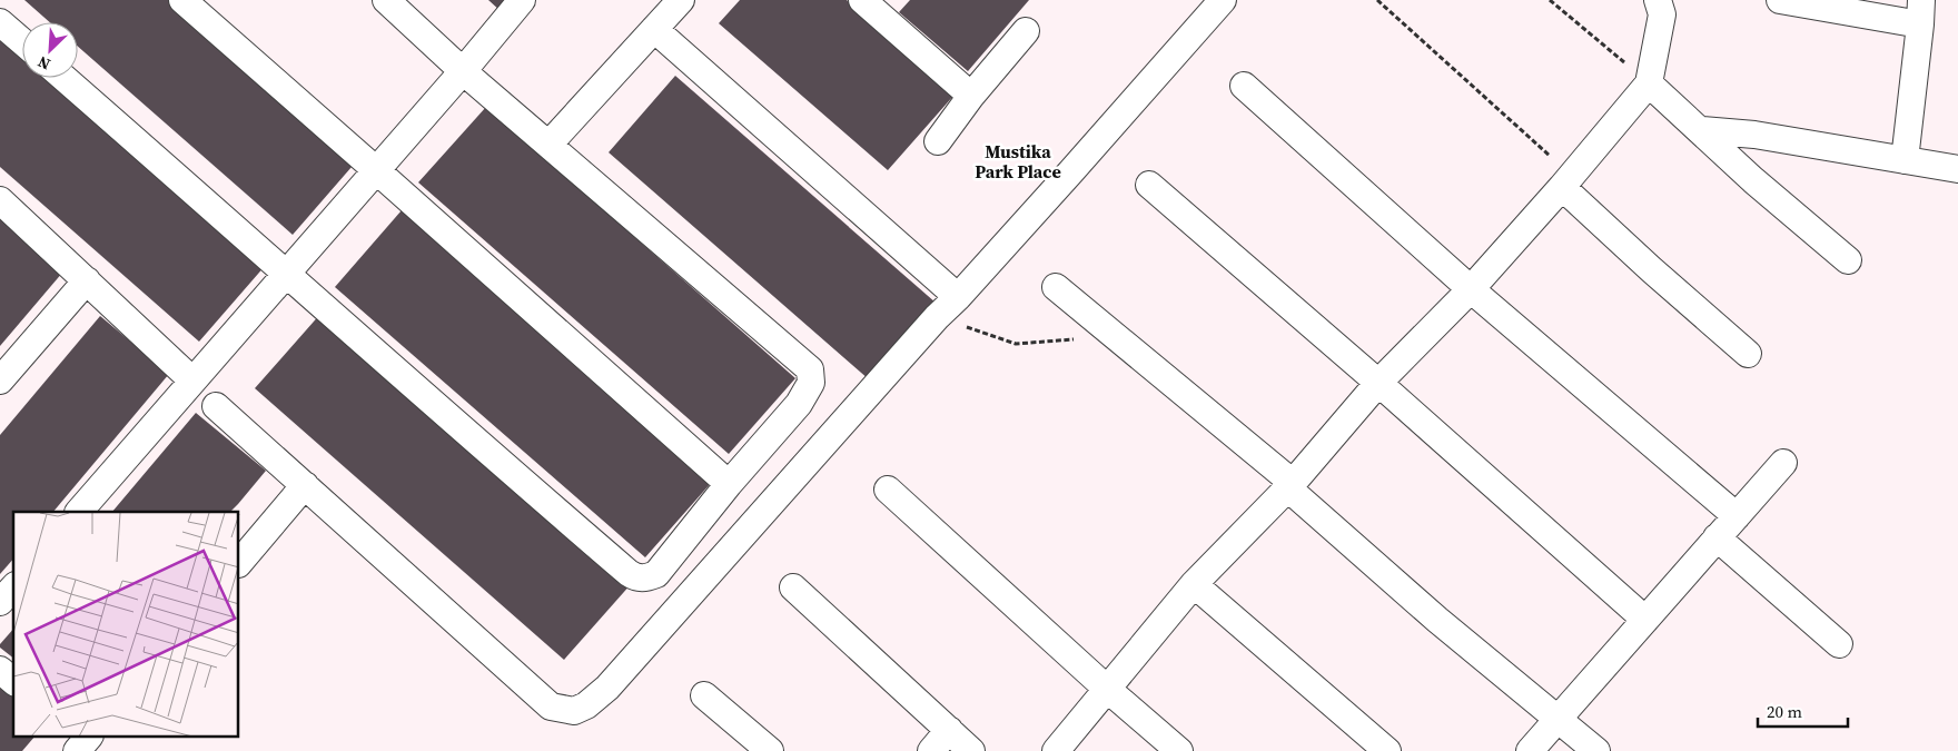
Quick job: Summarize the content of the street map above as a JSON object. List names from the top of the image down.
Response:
{
  "districts": ["Mustika Park Place"],
  "scale_bar": "20 m",
  "north": "bottom left"
}
